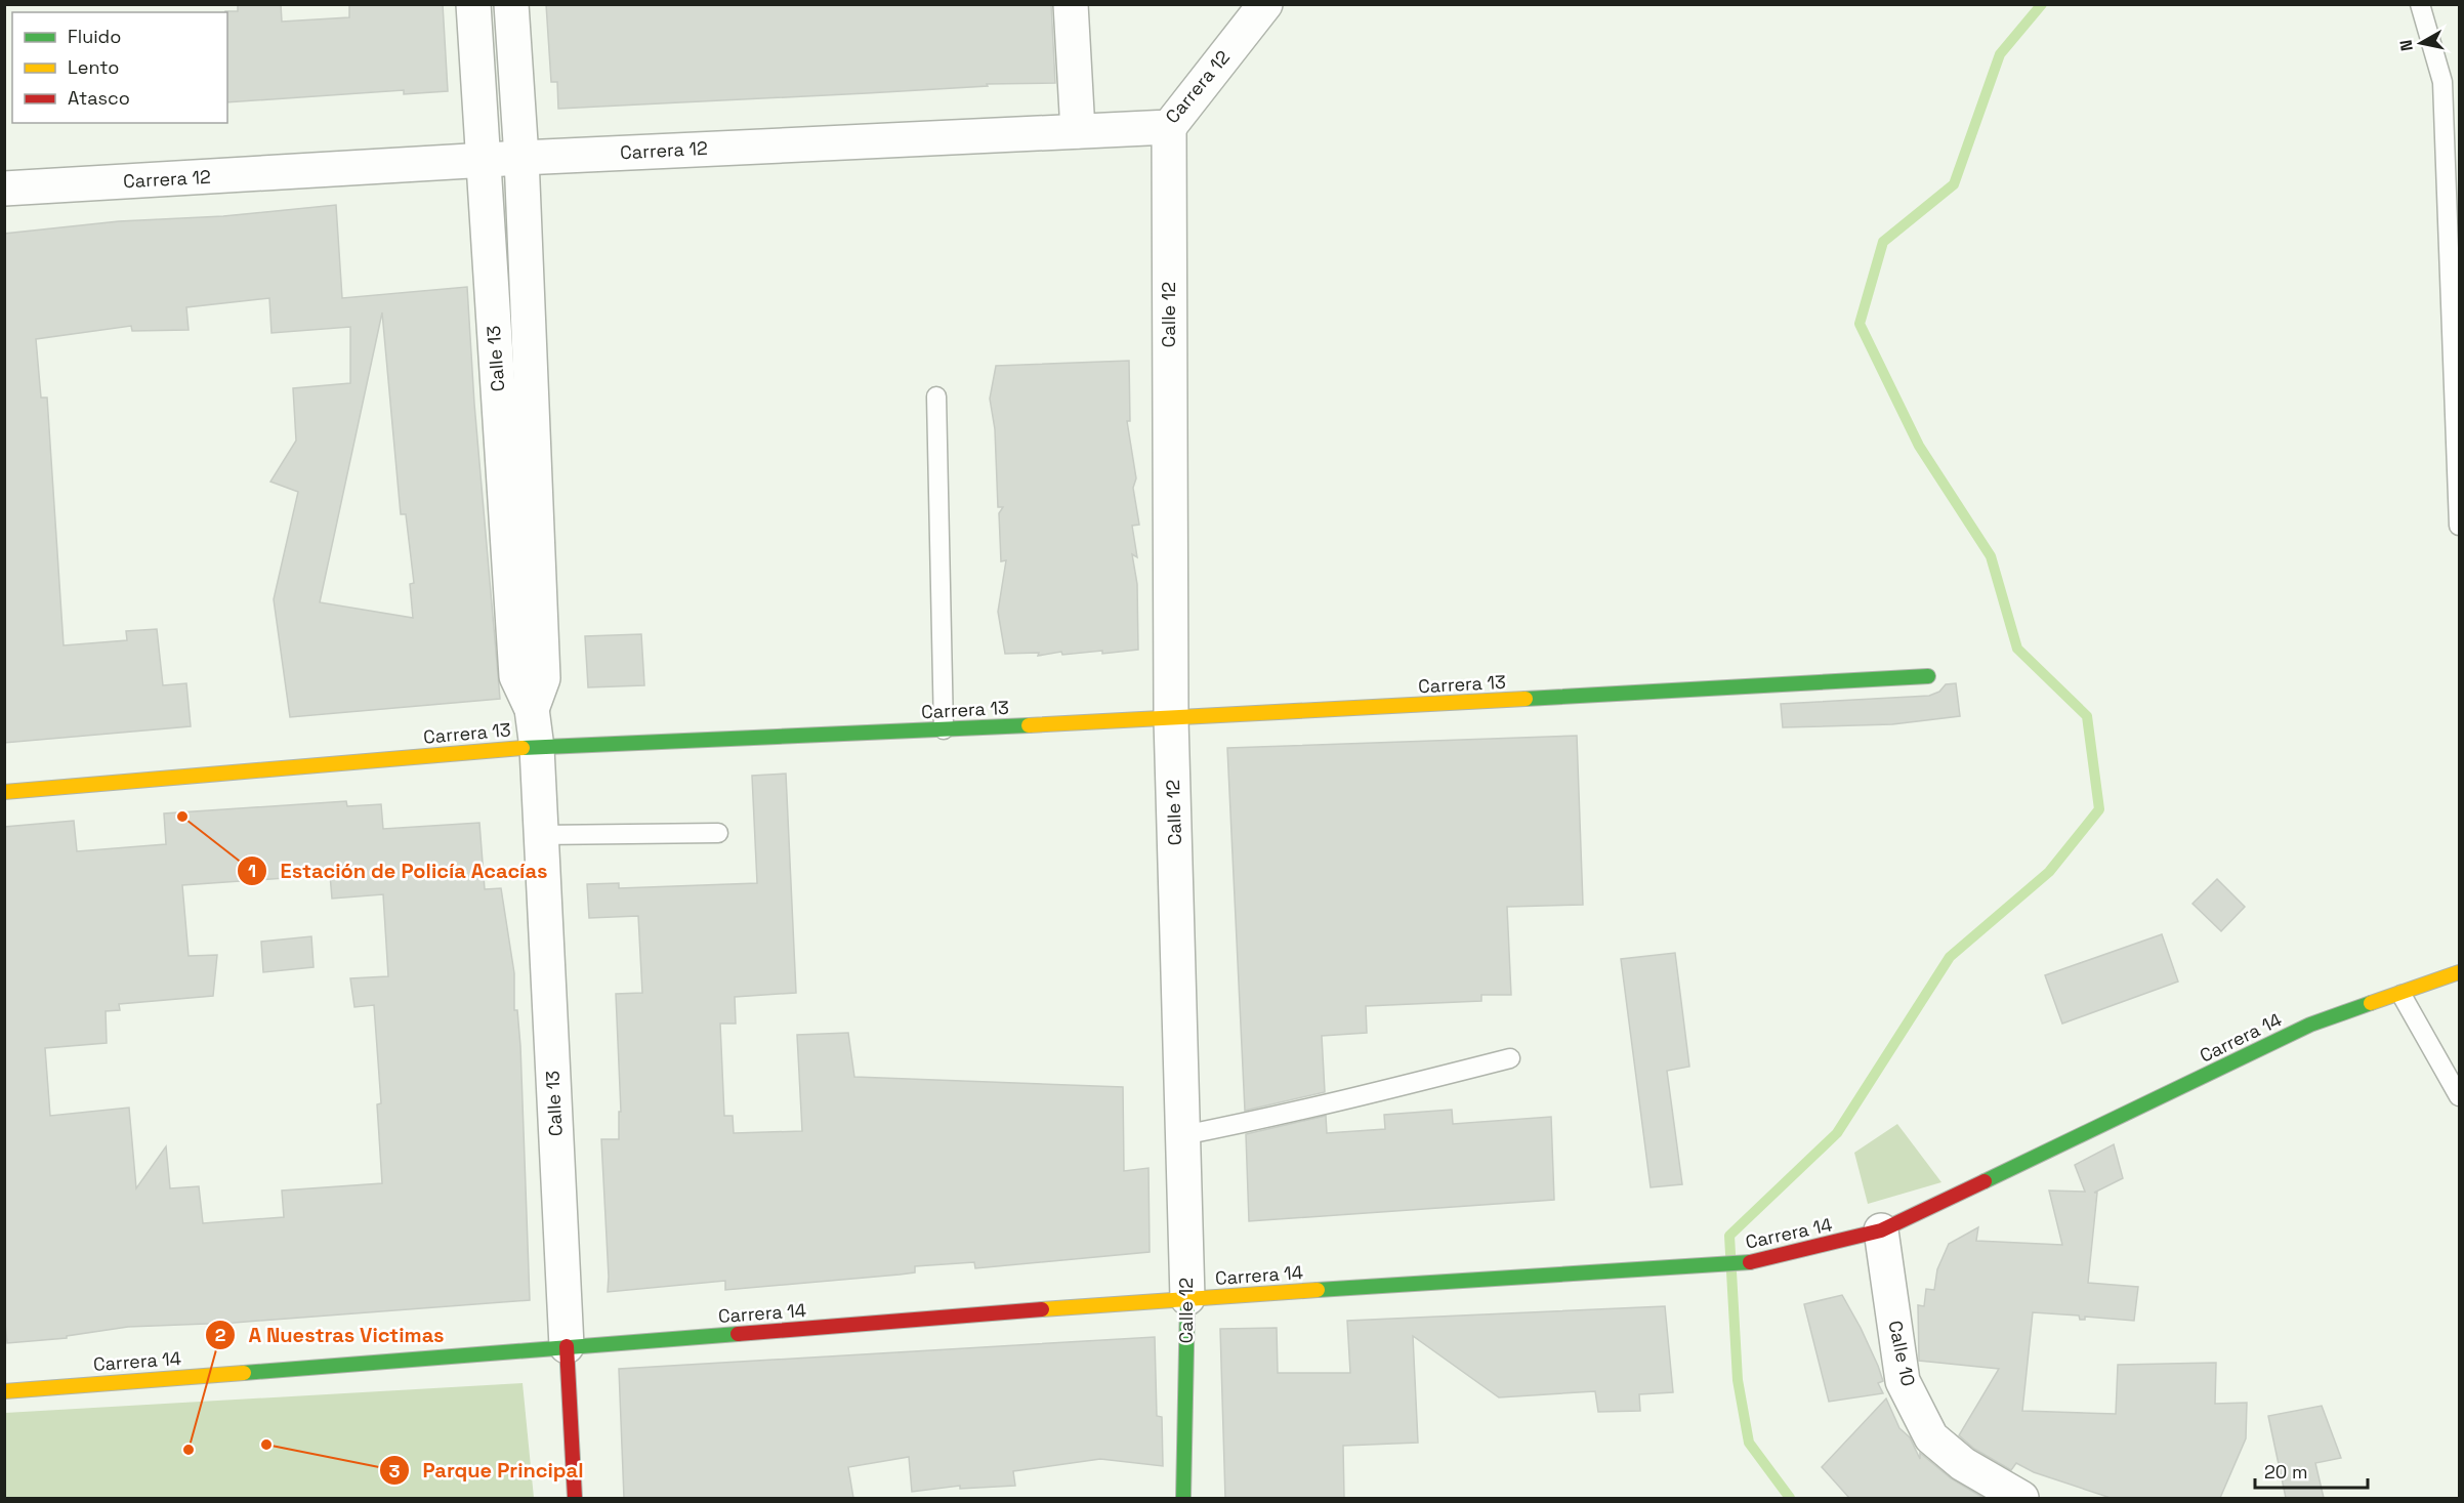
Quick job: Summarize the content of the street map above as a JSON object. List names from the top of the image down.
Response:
{
  "streets": {
    "street": [
      "Carrera 12",
      "Calle 12",
      "Calle 13",
      "Carrera 13",
      "Carrera 14",
      "Calle 10"
    ]
  },
  "crossings": [
    ["Carrera 12", "Calle 12"],
    ["Carrera 12", "Calle 13"],
    ["Calle 12", "Carrera 13"],
    ["Calle 12", "Carrera 14"],
    ["Calle 13", "Carrera 13"],
    ["Calle 13", "Carrera 14"],
    ["Carrera 14", "Calle 10"]
  ],
  "places": ["Estación de Policía Acacías", "Parque Principal", "A Nuestras Victimas"],
  "legend": ["Fluido", "Lento", "Atasco"],
  "scale_bar": "20 m",
  "north": "left"
}
